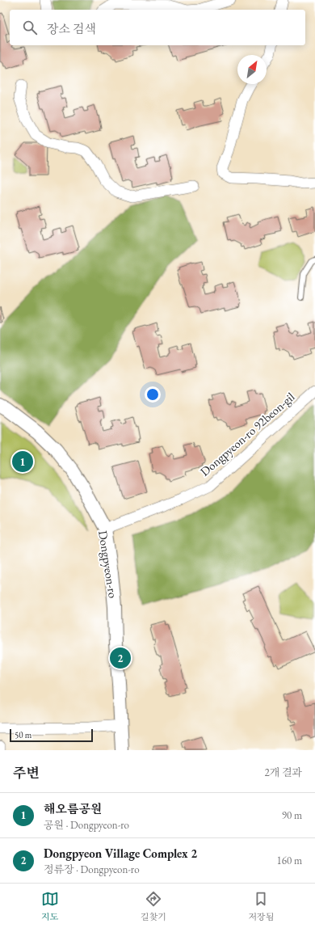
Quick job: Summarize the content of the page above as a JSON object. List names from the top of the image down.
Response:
{
  "streets": {
    "street": ["Dongpyeon-ro 92beon-gil", "Dongpyeon-ro"]
  },
  "crossings": [
    ["Dongpyeon-ro 92beon-gil", "Dongpyeon-ro"]
  ],
  "scale_bar": "50 m",
  "north": "top right",
  "page": {
    "search": "장소 검색",
    "pins": ["1", "2"],
    "scale": "50 m",
    "heading": ["주변", "2개 결과"],
    "list": [
      {
        "mark": "1",
        "name": "해오름공원",
        "note": "공원 · Dongpyeon-ro",
        "value": "90 m"
      },
      {
        "mark": "2",
        "name": "Dongpyeon Village Complex 2",
        "note": "정류장 · Dongpyeon-ro",
        "value": "160 m"
      }
    ],
    "nav": ["지도", "길찾기", "저장됨"]
  }
}
